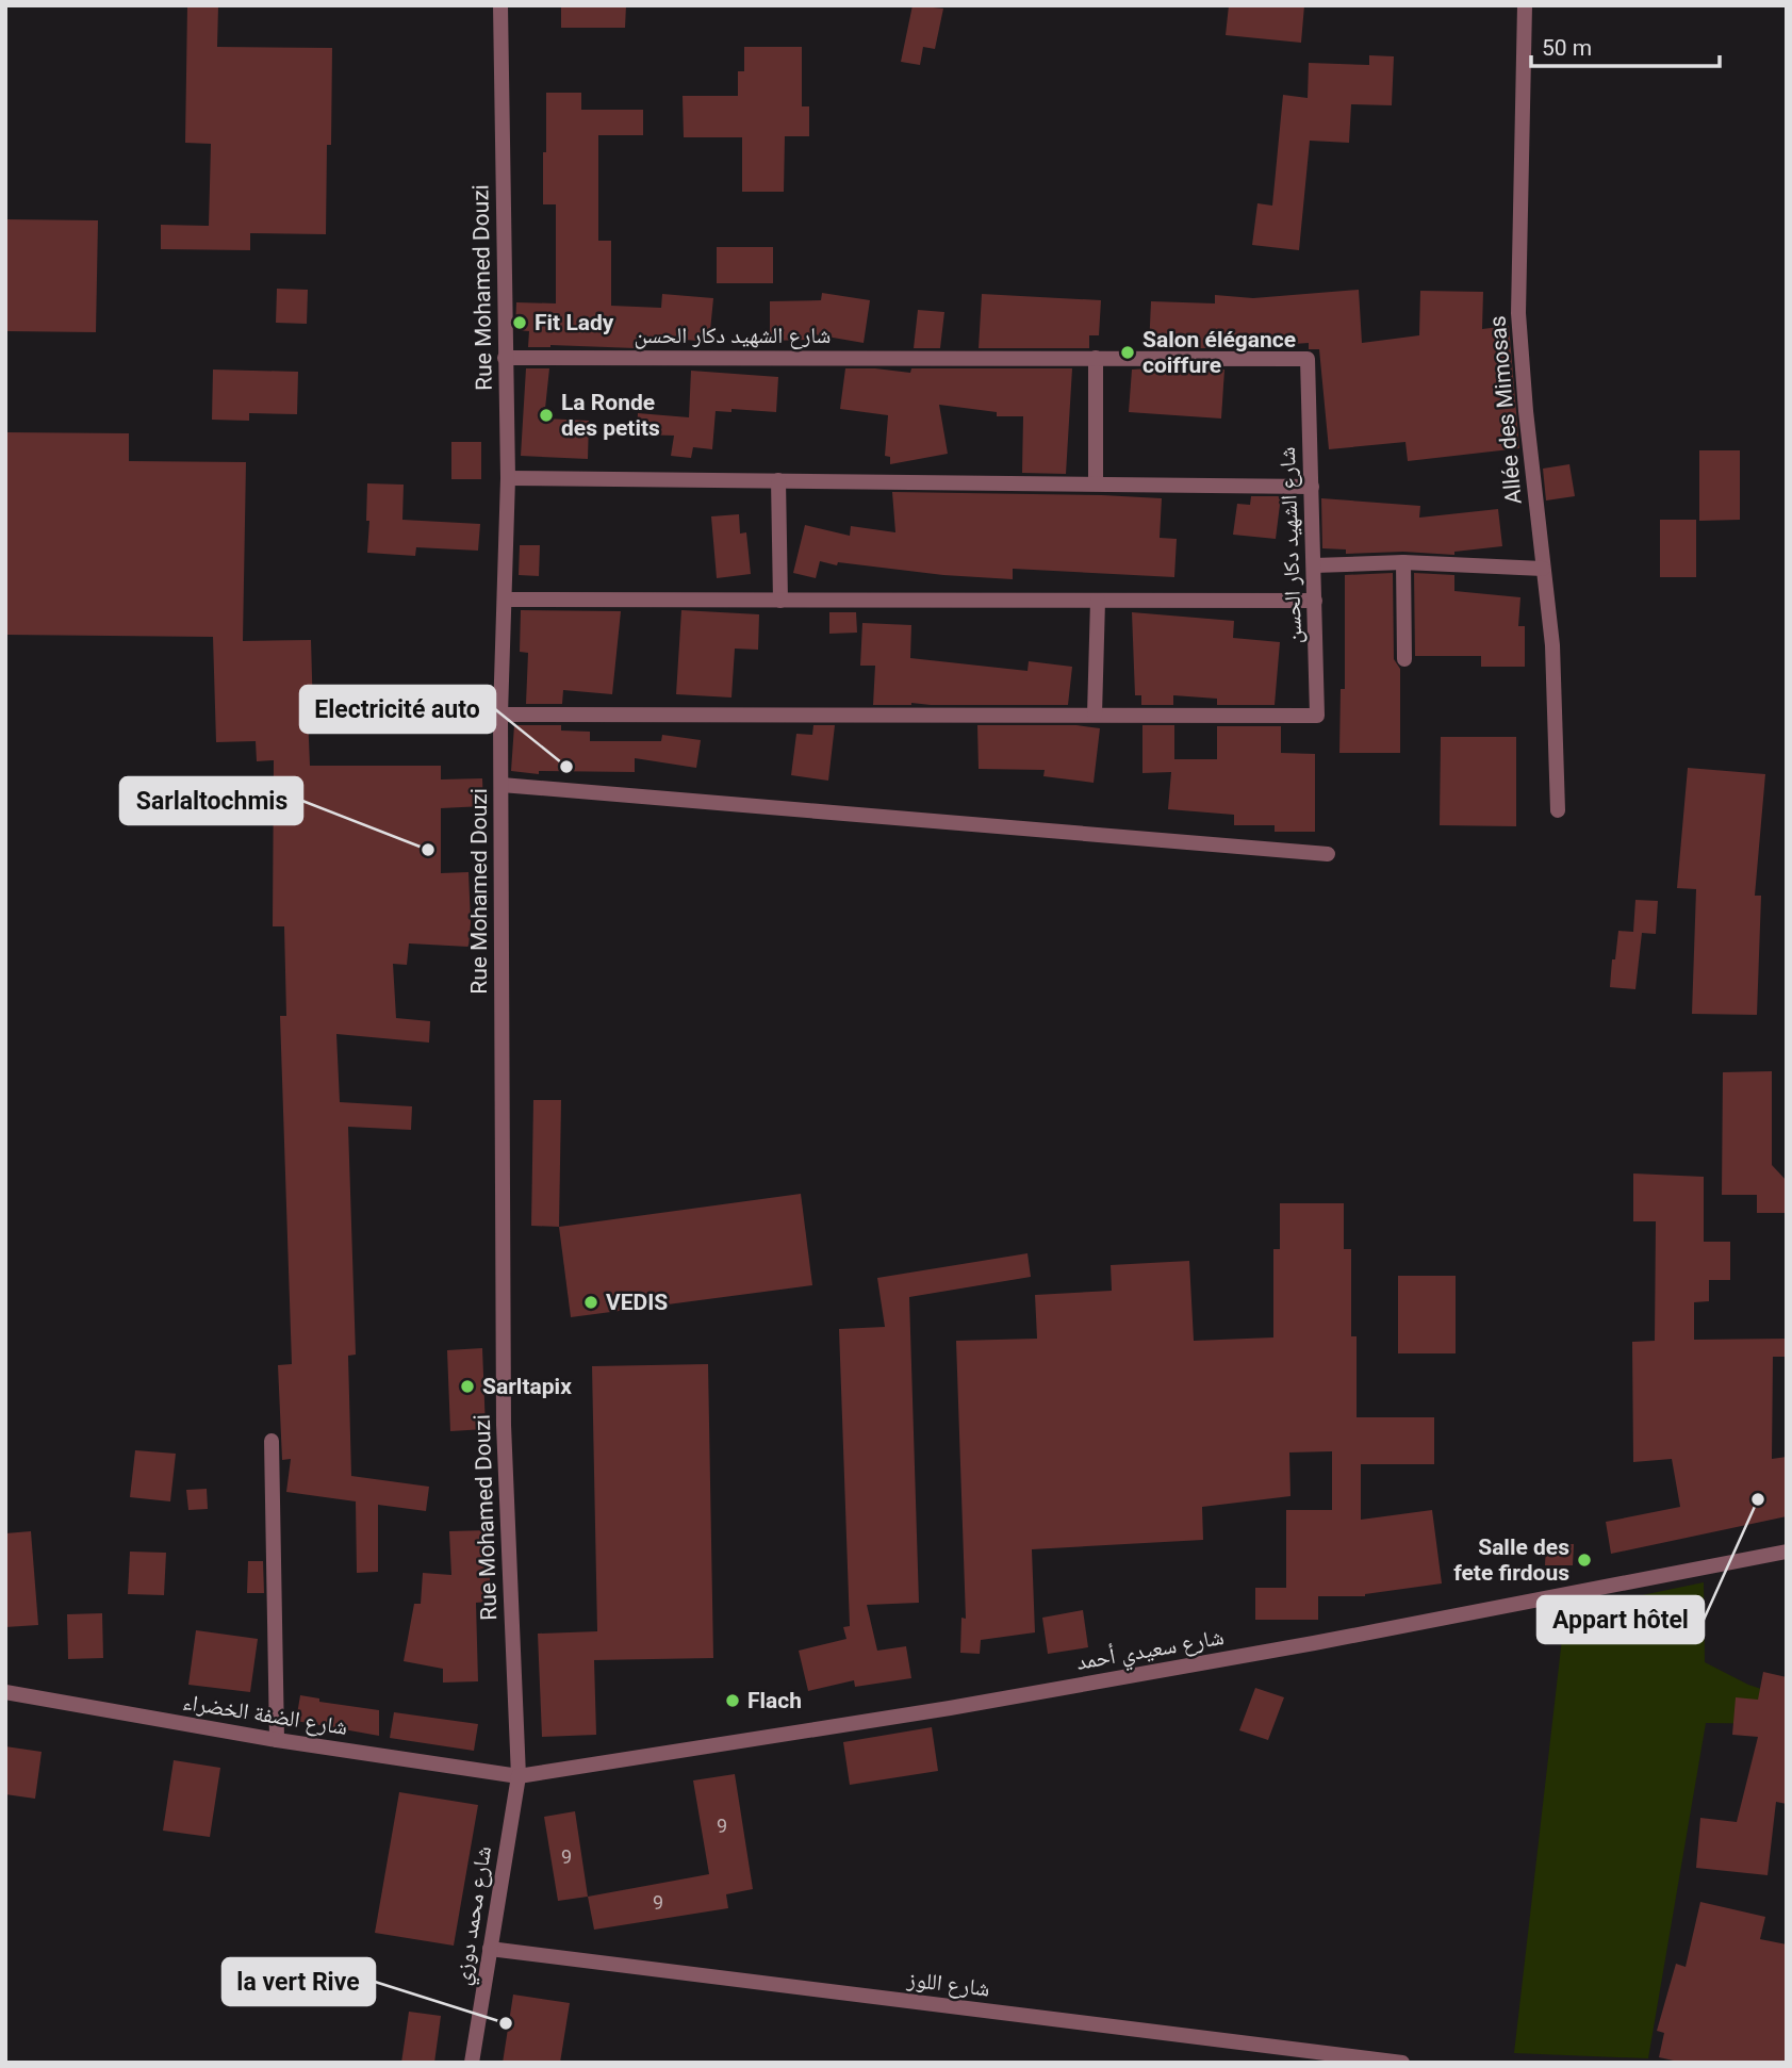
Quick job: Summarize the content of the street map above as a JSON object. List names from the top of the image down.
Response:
{
  "streets": {
    "street": [
      "Rue Mohamed Douzi",
      "شارع الشهيد دكار الحسن",
      "Allée des Mimosas",
      "شارع سعيدي أحمد",
      "شارع الضفة الخضراء",
      "شارع محمد دوزي",
      "شارع اللوز"
    ]
  },
  "crossings": [
    ["Rue Mohamed Douzi", "شارع الشهيد دكار الحسن"],
    ["Rue Mohamed Douzi", "شارع سعيدي أحمد"],
    ["Rue Mohamed Douzi", "شارع الضفة الخضراء"],
    ["Rue Mohamed Douzi", "شارع محمد دوزي"],
    ["شارع سعيدي أحمد", "شارع الضفة الخضراء"],
    ["شارع سعيدي أحمد", "شارع محمد دوزي"],
    ["شارع الضفة الخضراء", "شارع محمد دوزي"],
    ["شارع محمد دوزي", "شارع اللوز"]
  ],
  "places": [
    "Fit Lady",
    "Salon élégance coiffure",
    "La Ronde des petits",
    "Electricité auto",
    "Sarlaltochmis",
    "VEDIS",
    "Sarltapix",
    "Appart hôtel",
    "Salle des fete firdous",
    "Flach",
    "la vert Rive"
  ],
  "house_numbers": ["9", "9", "9"],
  "scale_bar": "50 m"
}
